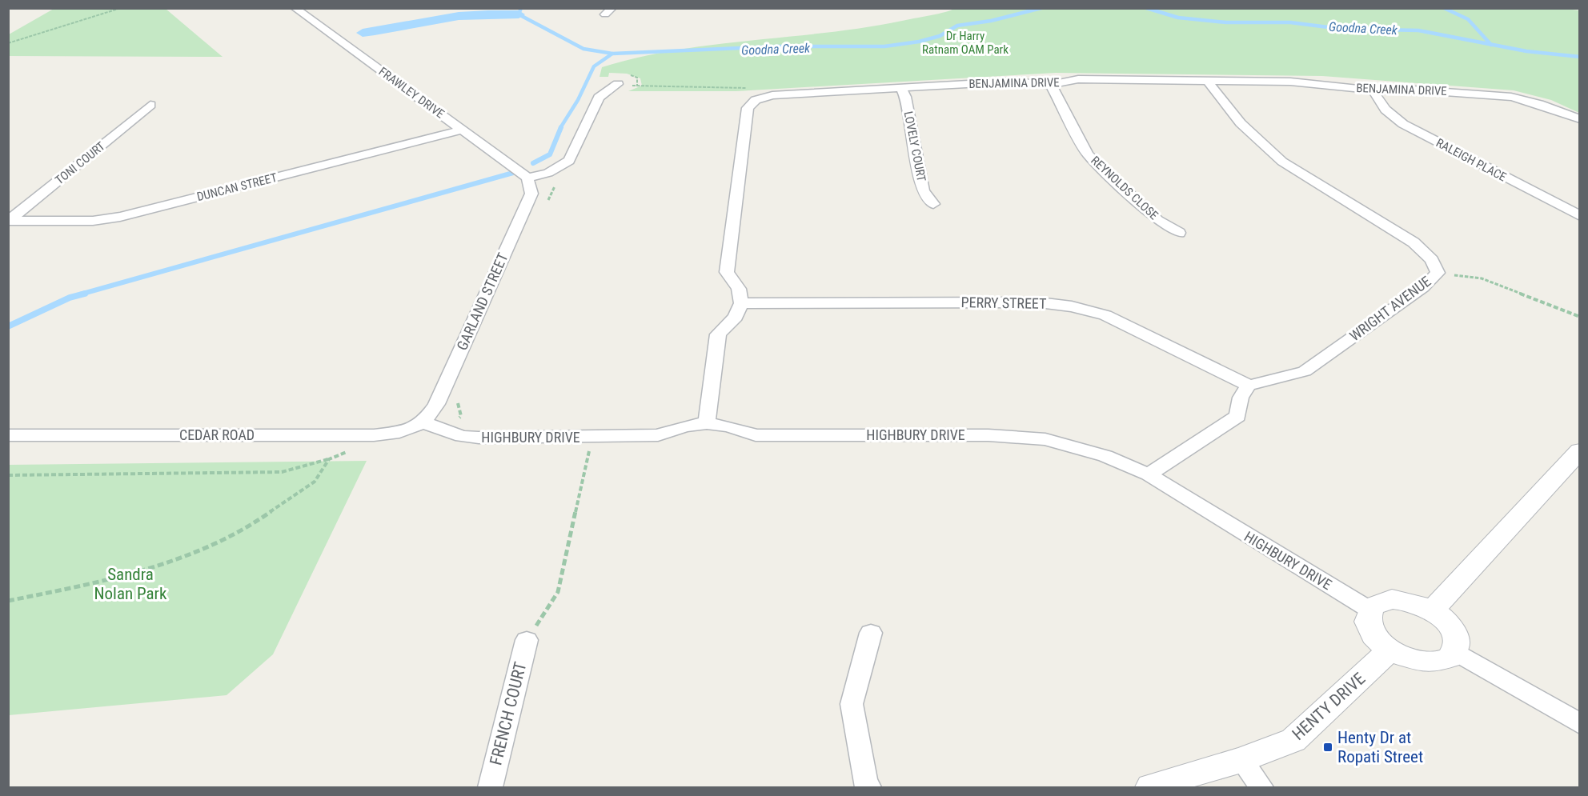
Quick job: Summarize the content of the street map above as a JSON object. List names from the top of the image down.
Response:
{
  "streets": {
    "street": [
      "BENJAMINA DRIVE",
      "FRAWLEY DRIVE",
      "LOVELY COURT",
      "RALEIGH PLACE",
      "TONI COURT",
      "DUNCAN STREET",
      "REYNOLDS CLOSE",
      "GARLAND STREET",
      "PERRY STREET",
      "WRIGHT AVENUE",
      "CEDAR ROAD",
      "HIGHBURY DRIVE",
      "HENTY DRIVE",
      "FRENCH COURT"
    ]
  },
  "crossings": [
    ["BENJAMINA DRIVE", "LOVELY COURT"],
    ["BENJAMINA DRIVE", "RALEIGH PLACE"],
    ["BENJAMINA DRIVE", "REYNOLDS CLOSE"],
    ["BENJAMINA DRIVE", "PERRY STREET"],
    ["BENJAMINA DRIVE", "WRIGHT AVENUE"],
    ["FRAWLEY DRIVE", "DUNCAN STREET"],
    ["FRAWLEY DRIVE", "GARLAND STREET"],
    ["TONI COURT", "DUNCAN STREET"],
    ["GARLAND STREET", "CEDAR ROAD"],
    ["GARLAND STREET", "HIGHBURY DRIVE"],
    ["PERRY STREET", "WRIGHT AVENUE"],
    ["CEDAR ROAD", "HIGHBURY DRIVE"],
    ["HIGHBURY DRIVE", "HENTY DRIVE"]
  ],
  "water": ["Goodna Creek"],
  "parks": ["Dr Harry Ratnam OAM Park", "Sandra Nolan Park"],
  "places": {
    "transit": ["Henty Dr at Ropati Street"]
  }
}
